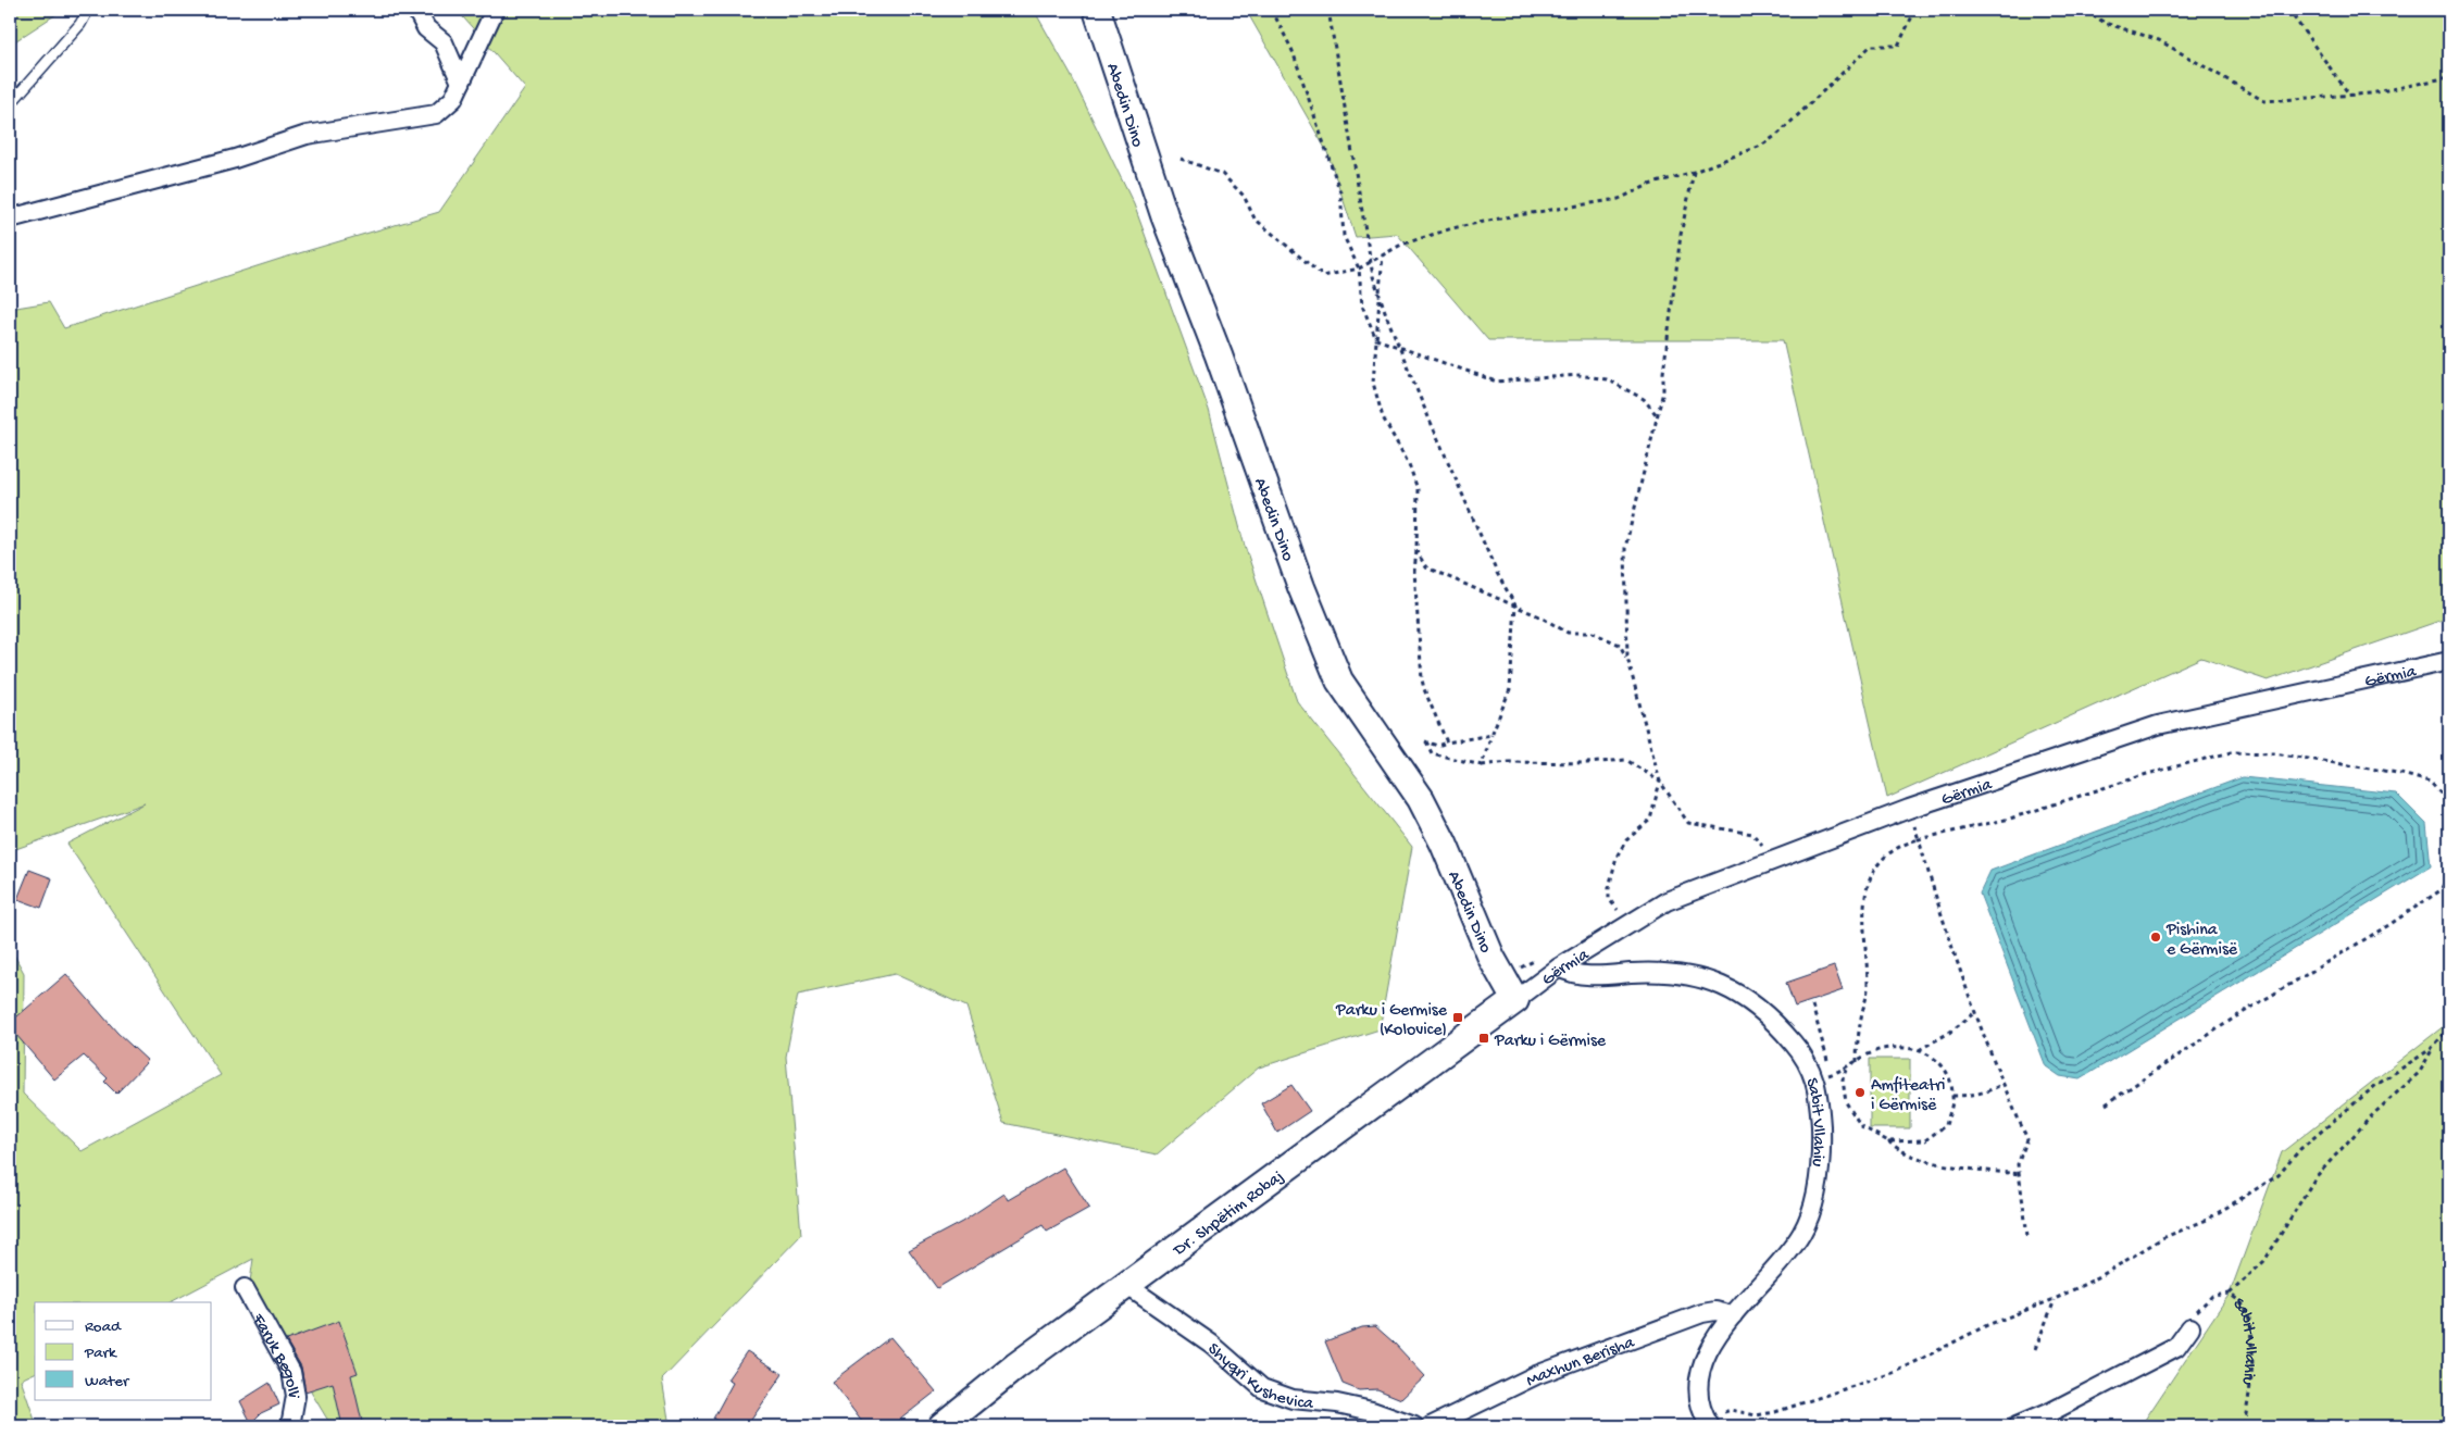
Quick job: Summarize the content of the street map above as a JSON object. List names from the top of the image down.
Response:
{
  "streets": {
    "street": [
      "Abedin Dino",
      "Gërmia",
      "Sabit Vllahiu",
      "Dr. Shpëtim Robaj",
      "Faruk Begolli",
      "Maxhun Berisha",
      "Shyqri Kushevica"
    ]
  },
  "crossings": [
    ["Abedin Dino", "Gërmia"],
    ["Abedin Dino", "Dr. Shpëtim Robaj"],
    ["Gërmia", "Sabit Vllahiu"],
    ["Gërmia", "Dr. Shpëtim Robaj"],
    ["Sabit Vllahiu", "Maxhun Berisha"],
    ["Dr. Shpëtim Robaj", "Shyqri Kushevica"]
  ],
  "places": {
    "other": ["Pishina e Gërmisë", "Amfiteatri i Gërmisë"],
    "transit": ["Parku i Germise (Kolovice)", "Parku i Gërmise"]
  },
  "legend": ["Road", "Park", "Water"]
}
